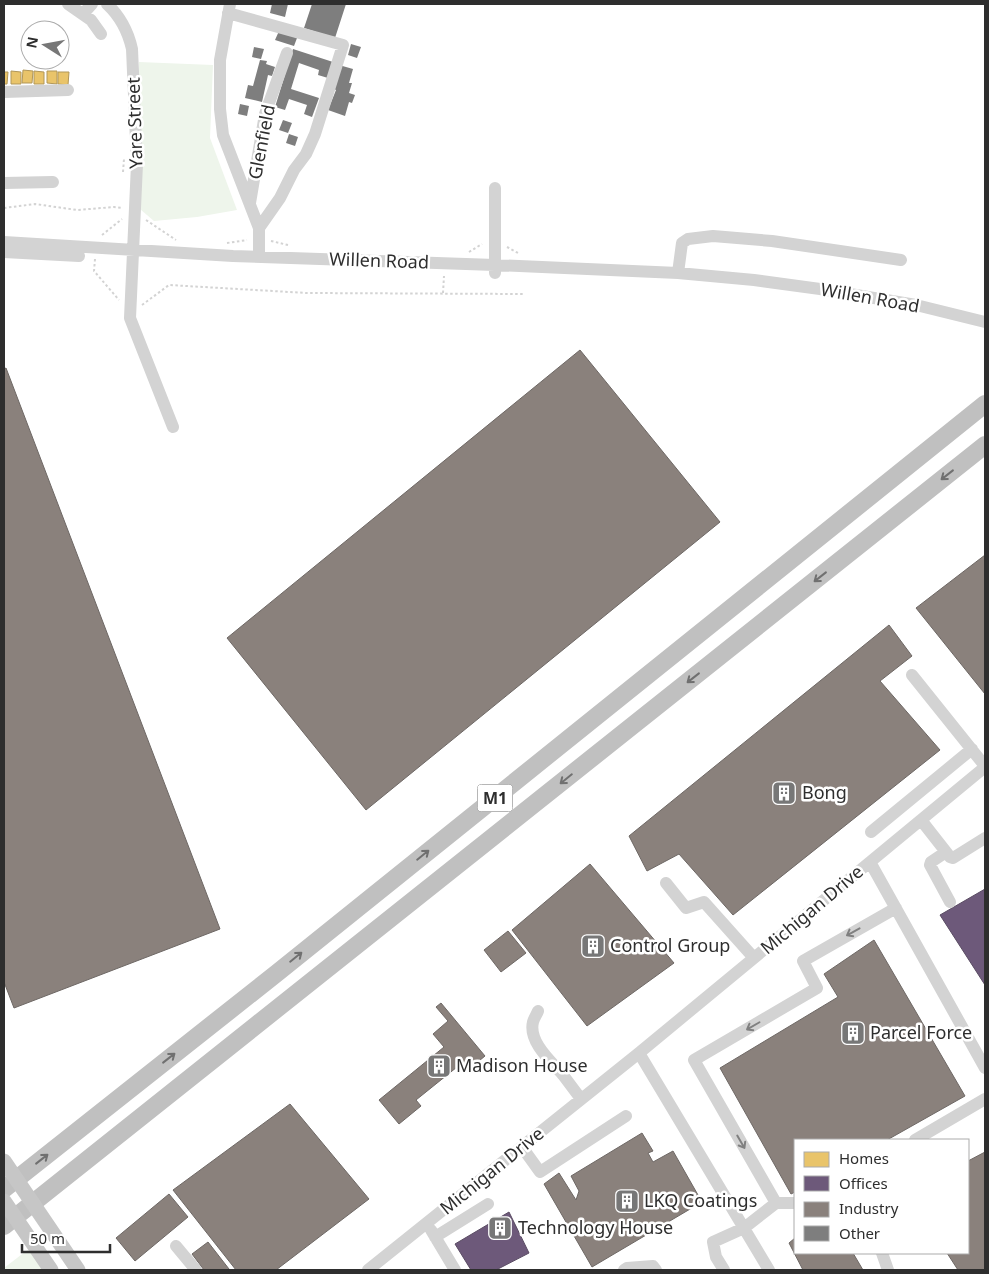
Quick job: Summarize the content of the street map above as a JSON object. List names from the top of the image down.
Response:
{
  "streets": {
    "highway": ["M1"],
    "street": [
      "Yare Street",
      "Glenfield",
      "Willen Road",
      "Michigan Drive"
    ]
  },
  "crossings": [
    ["Yare Street", "Willen Road"]
  ],
  "places": {
    "building": [
      "Bong",
      "Control Group",
      "Parcel Force",
      "Madison House",
      "LKQ Coatings",
      "Technology House"
    ]
  },
  "legend": [
    "Homes",
    "Offices",
    "Industry",
    "Other"
  ],
  "scale_bar": "50 m",
  "north": "left"
}
